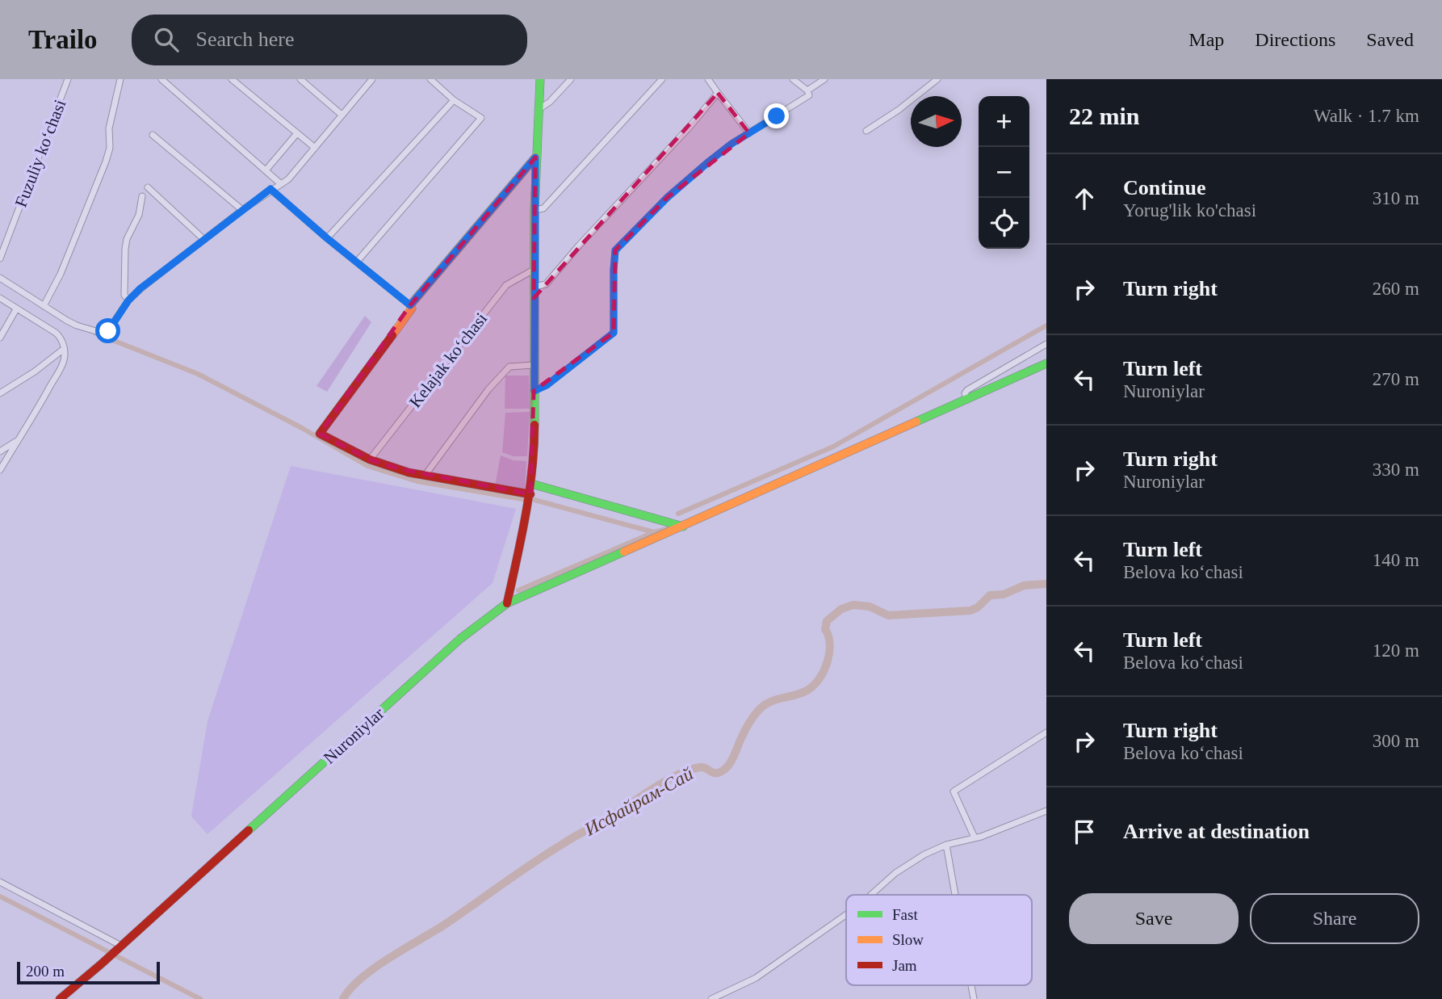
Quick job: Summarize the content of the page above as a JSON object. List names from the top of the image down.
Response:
{
  "streets": {
    "main road": ["Nuroniylar"],
    "street": ["Fuzuliy koʻchasi", "Kelajak koʻchasi"]
  },
  "water": ["Исфайрам-Сай"],
  "legend": ["Fast", "Slow", "Jam"],
  "scale_bar": "200 m",
  "north": "right",
  "page": {
    "header": "Trailo",
    "search": "Search here",
    "nav": ["Map", "Directions", "Saved"],
    "heading": ["22 min", "Walk · 1.7 km"],
    "map_buttons": ["+", "−"],
    "list": [
      ["Continue", "Yorug'lik ko'chasi", "310 m"],
      ["Turn right", "260 m"],
      ["Turn left", "Nuroniylar", "270 m"],
      ["Turn right", "Nuroniylar", "330 m"],
      ["Turn left", "Belova koʻchasi", "140 m"],
      ["Turn left", "Belova koʻchasi", "120 m"],
      ["Turn right", "Belova koʻchasi", "300 m"],
      "Arrive at destination"
    ],
    "buttons": ["Save", "Share"],
    "scale": "200 m"
  }
}
